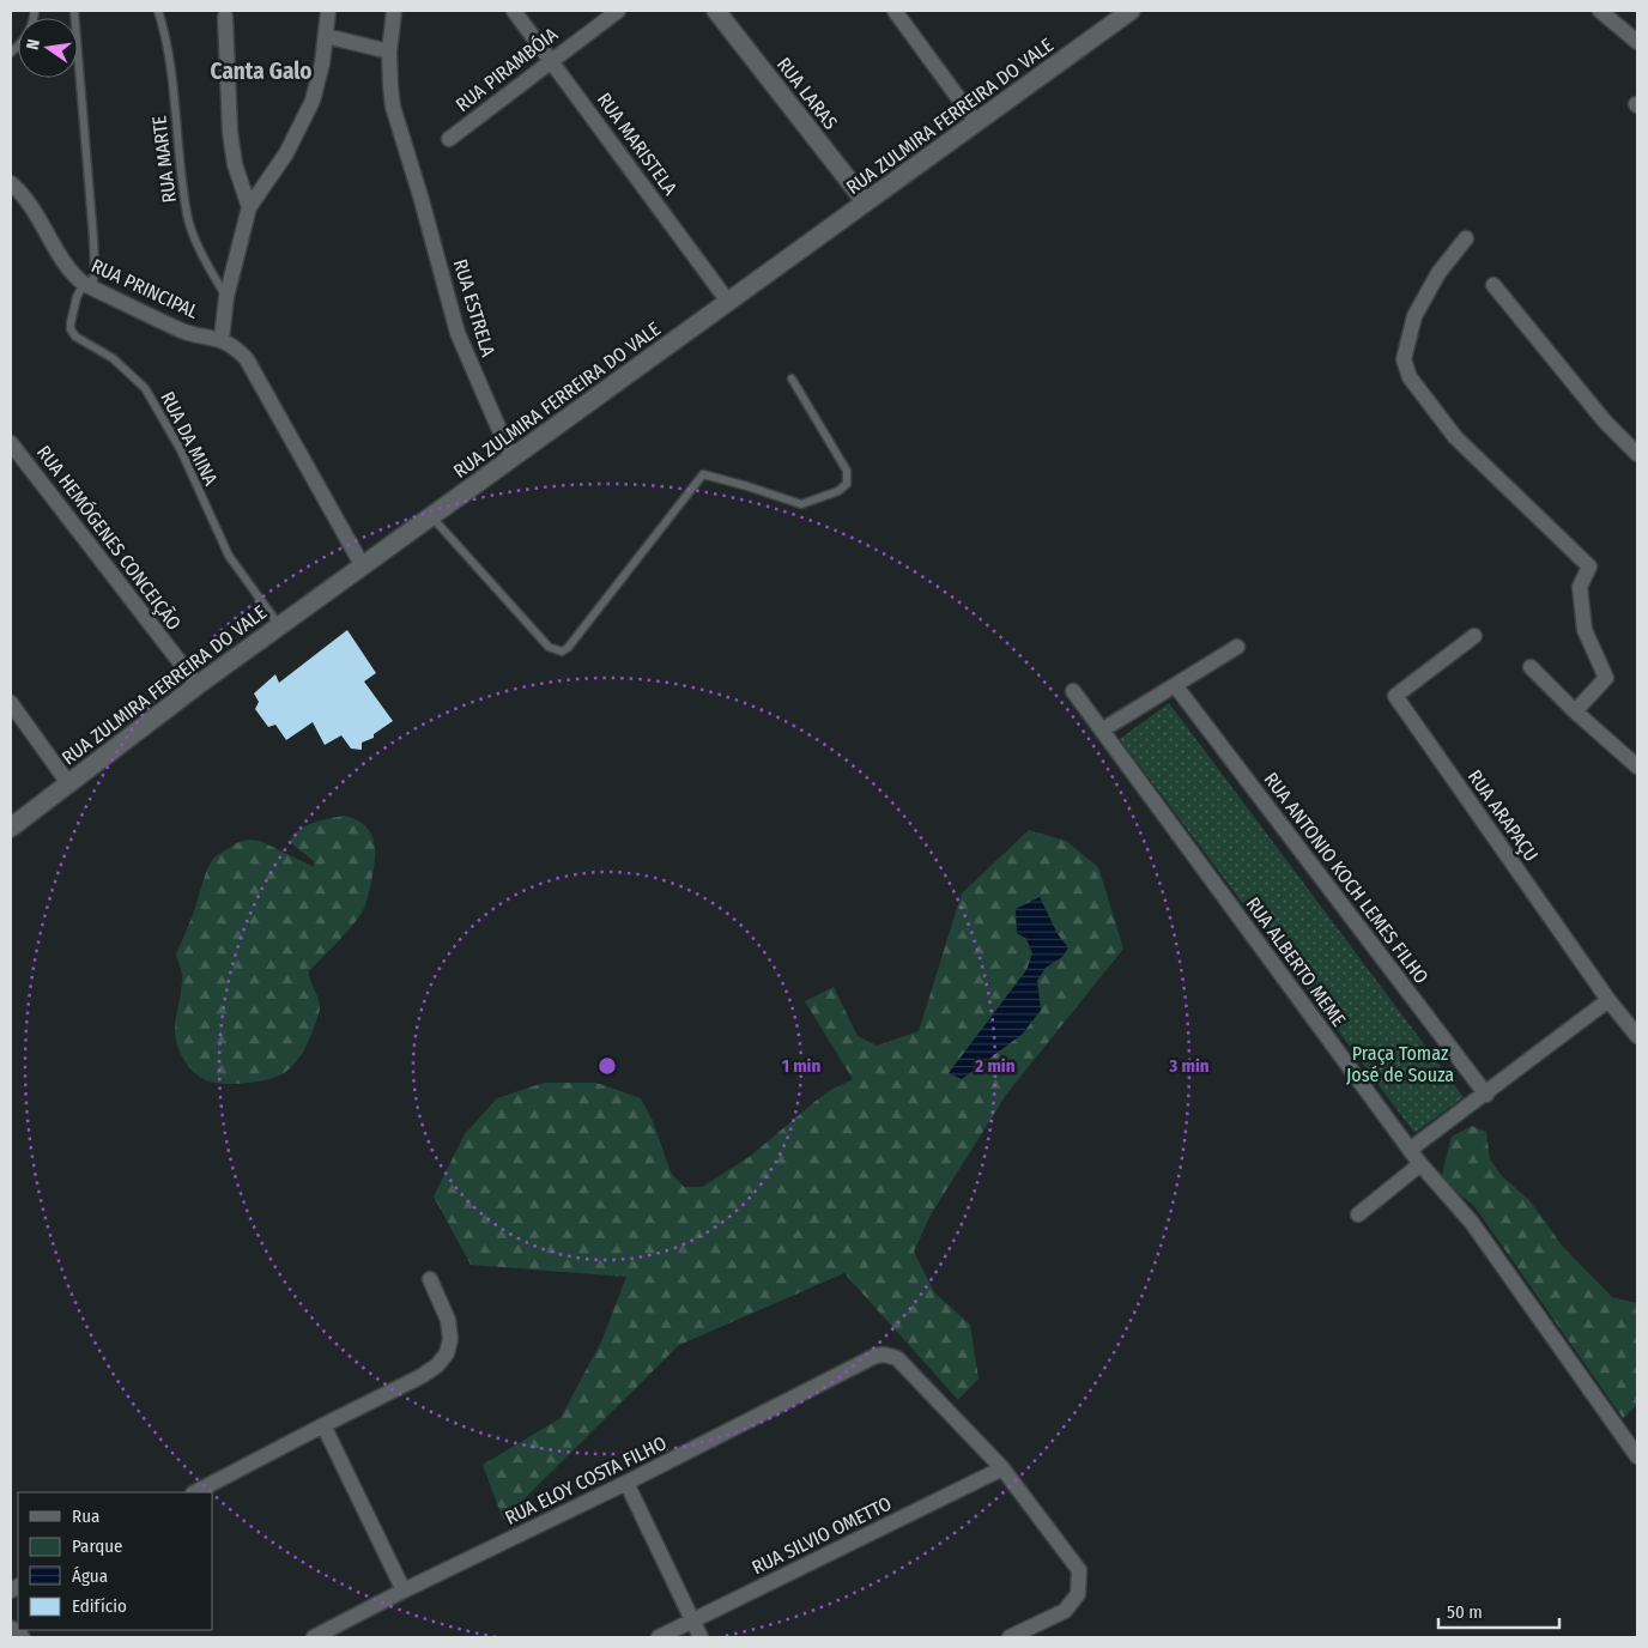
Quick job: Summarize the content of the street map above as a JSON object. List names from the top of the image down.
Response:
{
  "streets": {
    "street": [
      "RUA PIRAMBÓIA",
      "RUA LARAS",
      "RUA ZULMIRA FERREIRA DO VALE",
      "RUA MARISTELA",
      "RUA PRINCIPAL",
      "RUA ESTRELA",
      "RUA HEMÓGENES CONCEIÇÃO",
      "RUA ARAPAÇU",
      "RUA ANTONIO KOCH LEMES FILHO",
      "RUA ALBERTO MEME",
      "RUA ELOY COSTA FILHO",
      "RUA SILVIO OMETTO"
    ],
    "lane": ["RUA MARTE", "RUA DA MINA"]
  },
  "crossings": [
    ["RUA PIRAMBÓIA", "RUA MARISTELA"],
    ["RUA LARAS", "RUA ZULMIRA FERREIRA DO VALE"],
    ["RUA ZULMIRA FERREIRA DO VALE", "RUA MARISTELA"],
    ["RUA ZULMIRA FERREIRA DO VALE", "RUA PRINCIPAL"],
    ["RUA ZULMIRA FERREIRA DO VALE", "RUA ESTRELA"],
    ["RUA ZULMIRA FERREIRA DO VALE", "RUA DA MINA"],
    ["RUA ZULMIRA FERREIRA DO VALE", "RUA HEMÓGENES CONCEIÇÃO"],
    ["RUA PRINCIPAL", "RUA DA MINA"],
    ["RUA ELOY COSTA FILHO", "RUA SILVIO OMETTO"]
  ],
  "districts": ["Canta Galo"],
  "parks": ["Praça Tomaz José de Souza"],
  "legend": [
    "Rua",
    "Parque",
    "Água",
    "Edifício"
  ],
  "scale_bar": "50 m",
  "north": "left",
  "rings": ["1 min", "2 min", "3 min"]
}
